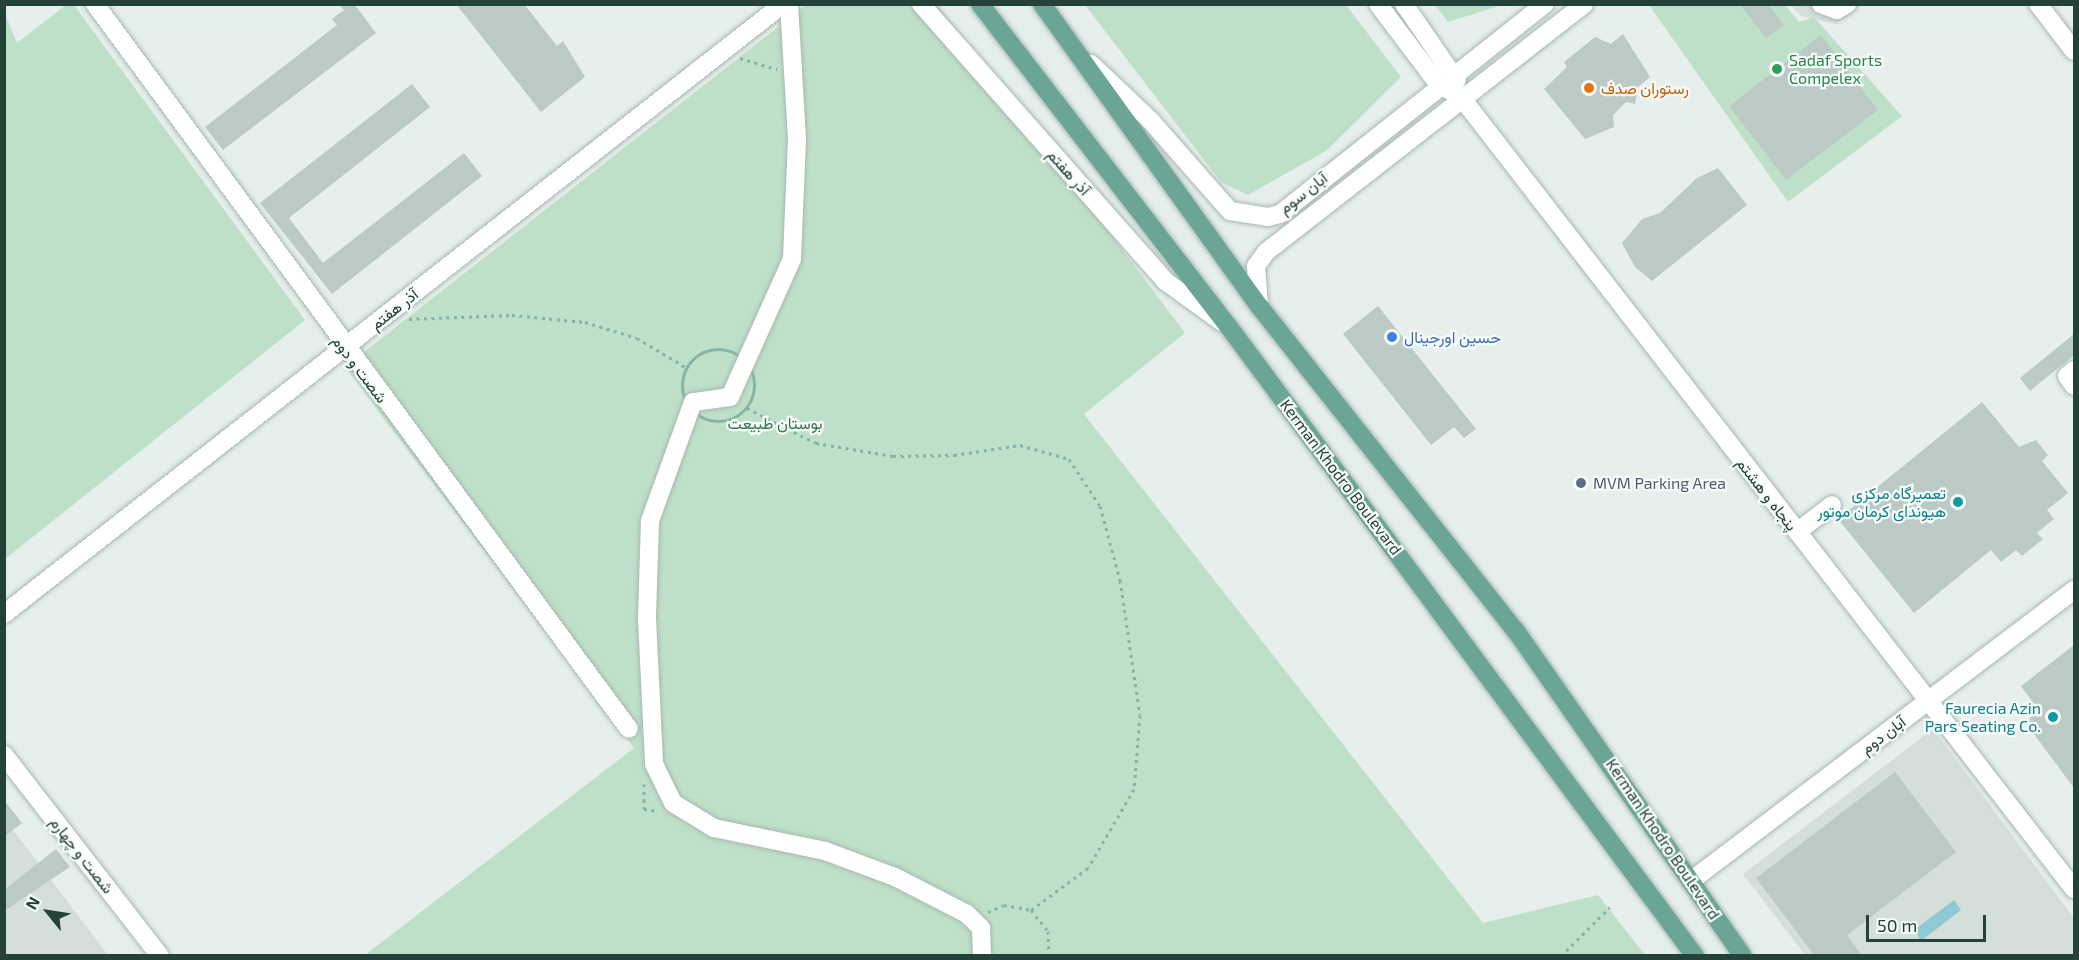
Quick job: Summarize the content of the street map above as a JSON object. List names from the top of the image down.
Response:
{
  "streets": {
    "main road": ["Kerman Khodro Boulevard"],
    "street": [
      "آذر هفتم",
      "آبان سوم",
      "شصت و دوم",
      "پنجاه و هشتم",
      "آبان دوم",
      "شصت و چهارم"
    ]
  },
  "crossings": [
    ["آذر هفتم", "شصت و دوم"],
    ["آذر هفتم", "Kerman Khodro Boulevard"],
    ["آبان سوم", "Kerman Khodro Boulevard"],
    ["آبان سوم", "پنجاه و هشتم"],
    ["Kerman Khodro Boulevard", "آبان دوم"],
    ["پنجاه و هشتم", "آبان دوم"]
  ],
  "parks": ["بوستان طبیعت"],
  "places": [
    "Sadaf Sports Compelex",
    "رستوران صدف",
    "حسین اورجینال",
    "MVM Parking Area",
    "تعمیرگاه مرکزی هیوندای کرمان موتور",
    "Faurecia Azin Pars Seating Co."
  ],
  "scale_bar": "50 m",
  "north": "top left"
}
